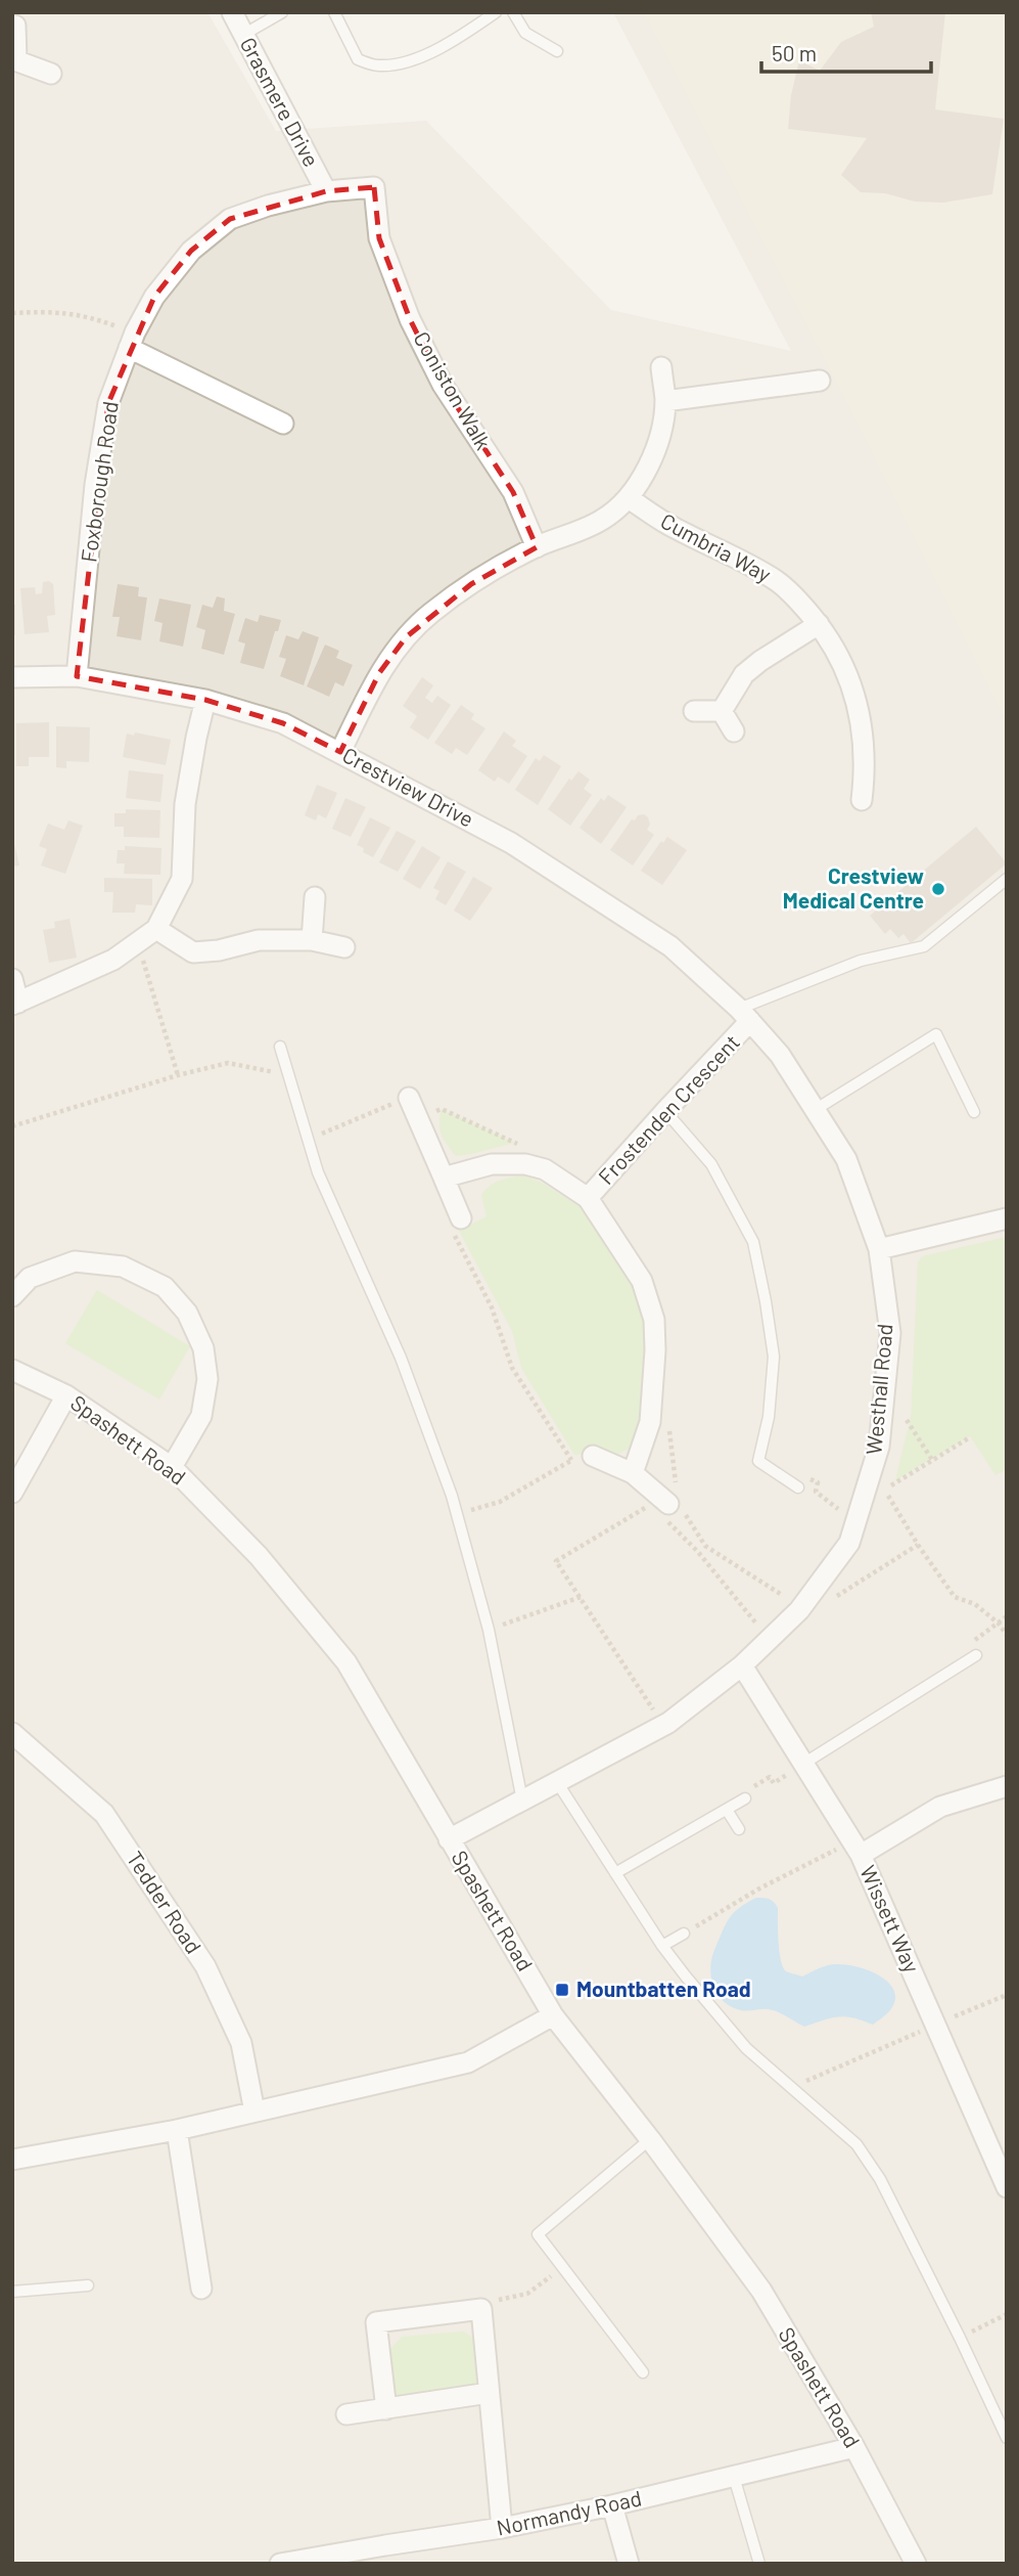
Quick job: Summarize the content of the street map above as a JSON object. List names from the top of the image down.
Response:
{
  "streets": {
    "street": [
      "Grasmere Drive",
      "Coniston Walk",
      "Foxborough Road",
      "Cumbria Way",
      "Crestview Drive",
      "Frostenden Crescent",
      "Westhall Road",
      "Spashett Road",
      "Tedder Road",
      "Wissett Way",
      "Normandy Road"
    ]
  },
  "crossings": [
    ["Grasmere Drive", "Foxborough Road"],
    ["Coniston Walk", "Foxborough Road"],
    ["Foxborough Road", "Crestview Drive"],
    ["Crestview Drive", "Frostenden Crescent"],
    ["Crestview Drive", "Westhall Road"],
    ["Frostenden Crescent", "Westhall Road"],
    ["Westhall Road", "Spashett Road"],
    ["Westhall Road", "Wissett Way"],
    ["Spashett Road", "Normandy Road"]
  ],
  "places": {
    "other": ["Crestview Medical Centre"],
    "transit": ["Mountbatten Road"]
  },
  "scale_bar": "50 m"
}
